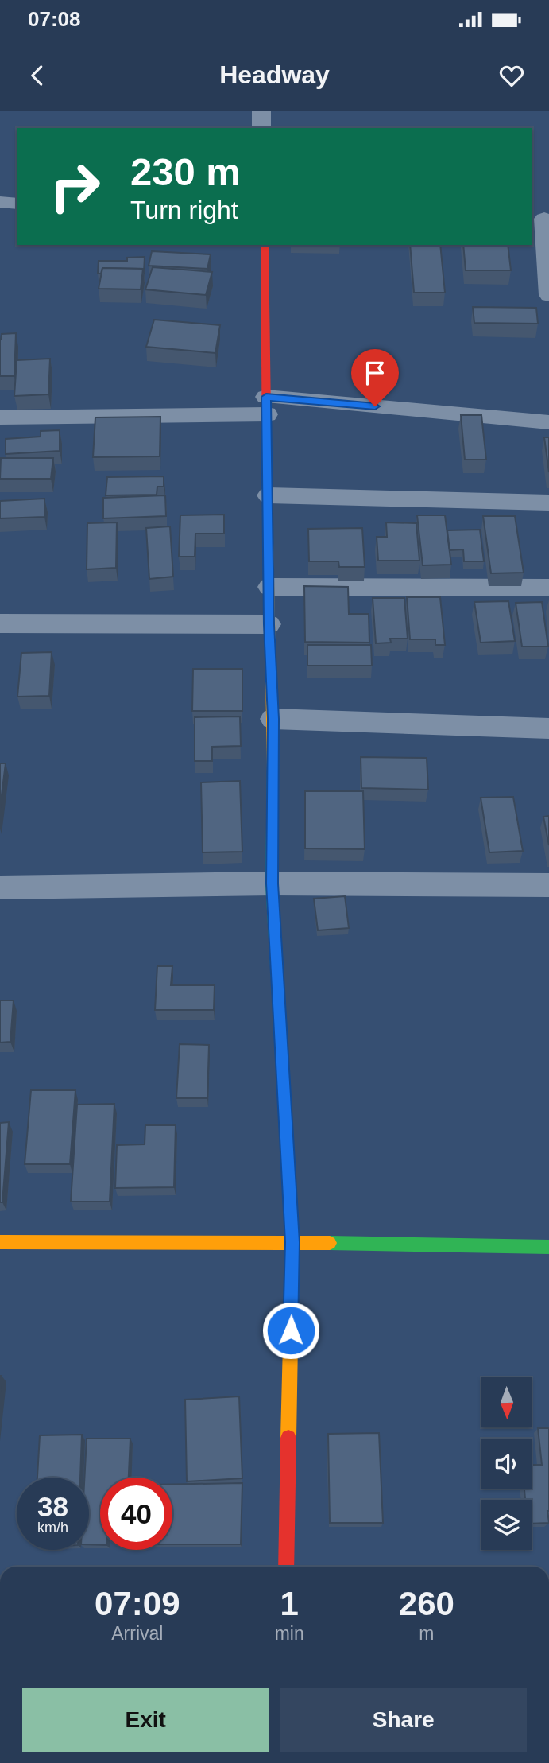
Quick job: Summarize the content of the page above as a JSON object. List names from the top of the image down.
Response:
{
  "north": "bottom",
  "page": {
    "status": "07:08",
    "header": "Headway",
    "turn": ["230 m", "Turn right"],
    "speed": "38 km/h",
    "limit": "40",
    "eta": [
      "07:09",
      "Arrival",
      "1",
      "min",
      "260",
      "m"
    ],
    "buttons": ["Exit", "Share"]
  }
}
